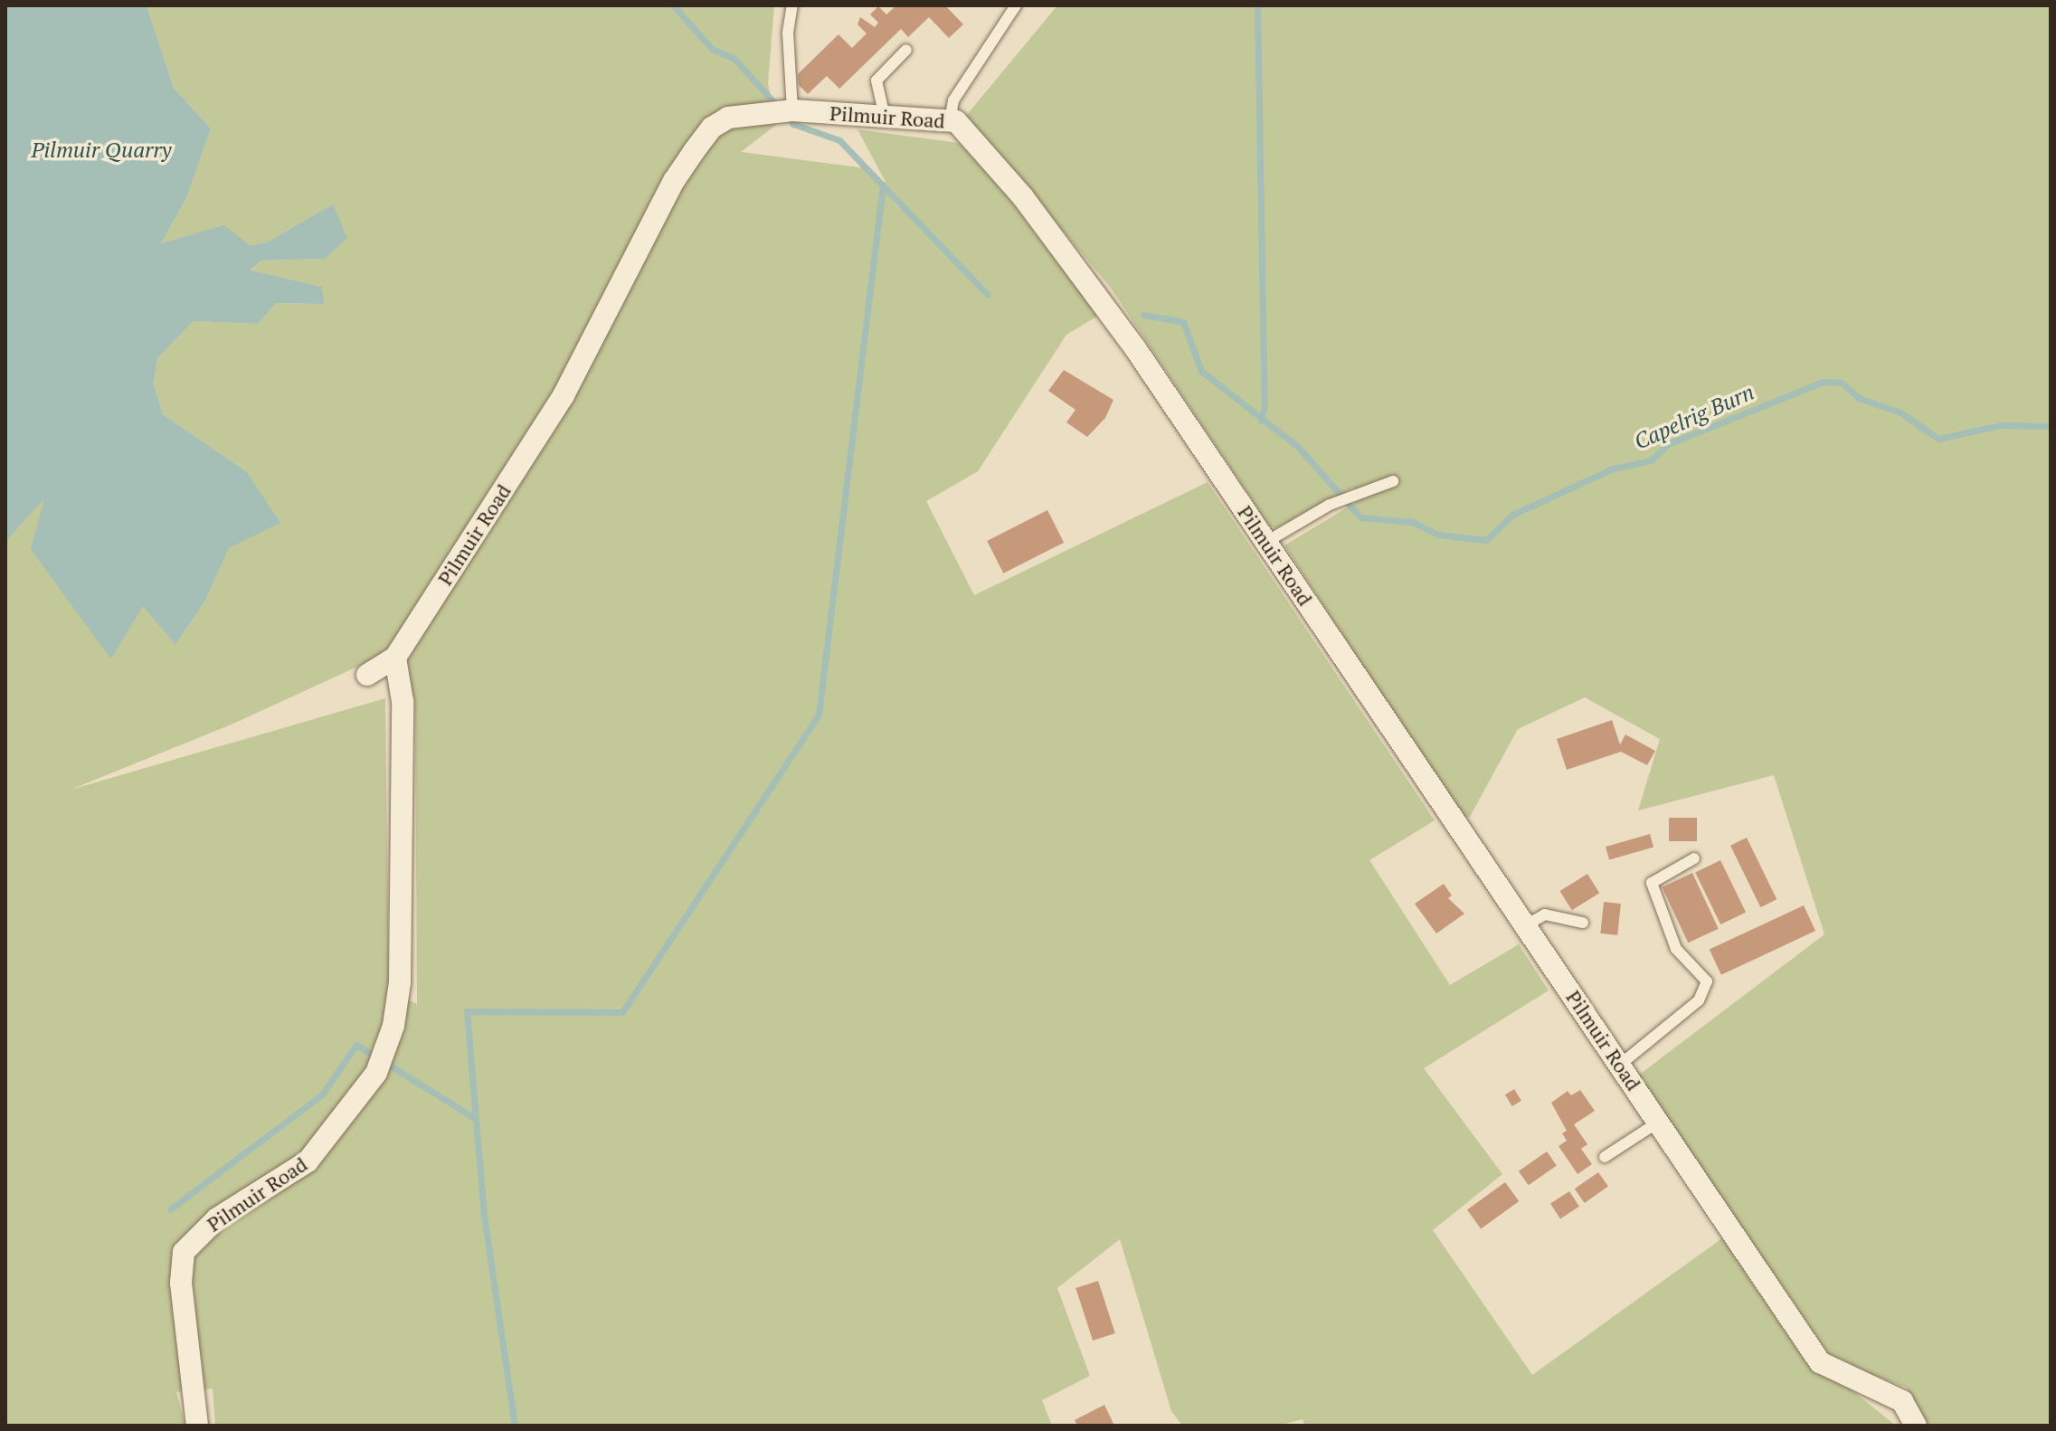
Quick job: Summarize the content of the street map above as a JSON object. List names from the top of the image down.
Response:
{
  "streets": {
    "street": ["Pilmuir Road"]
  },
  "water": ["Pilmuir Quarry", "Capelrig Burn"]
}
